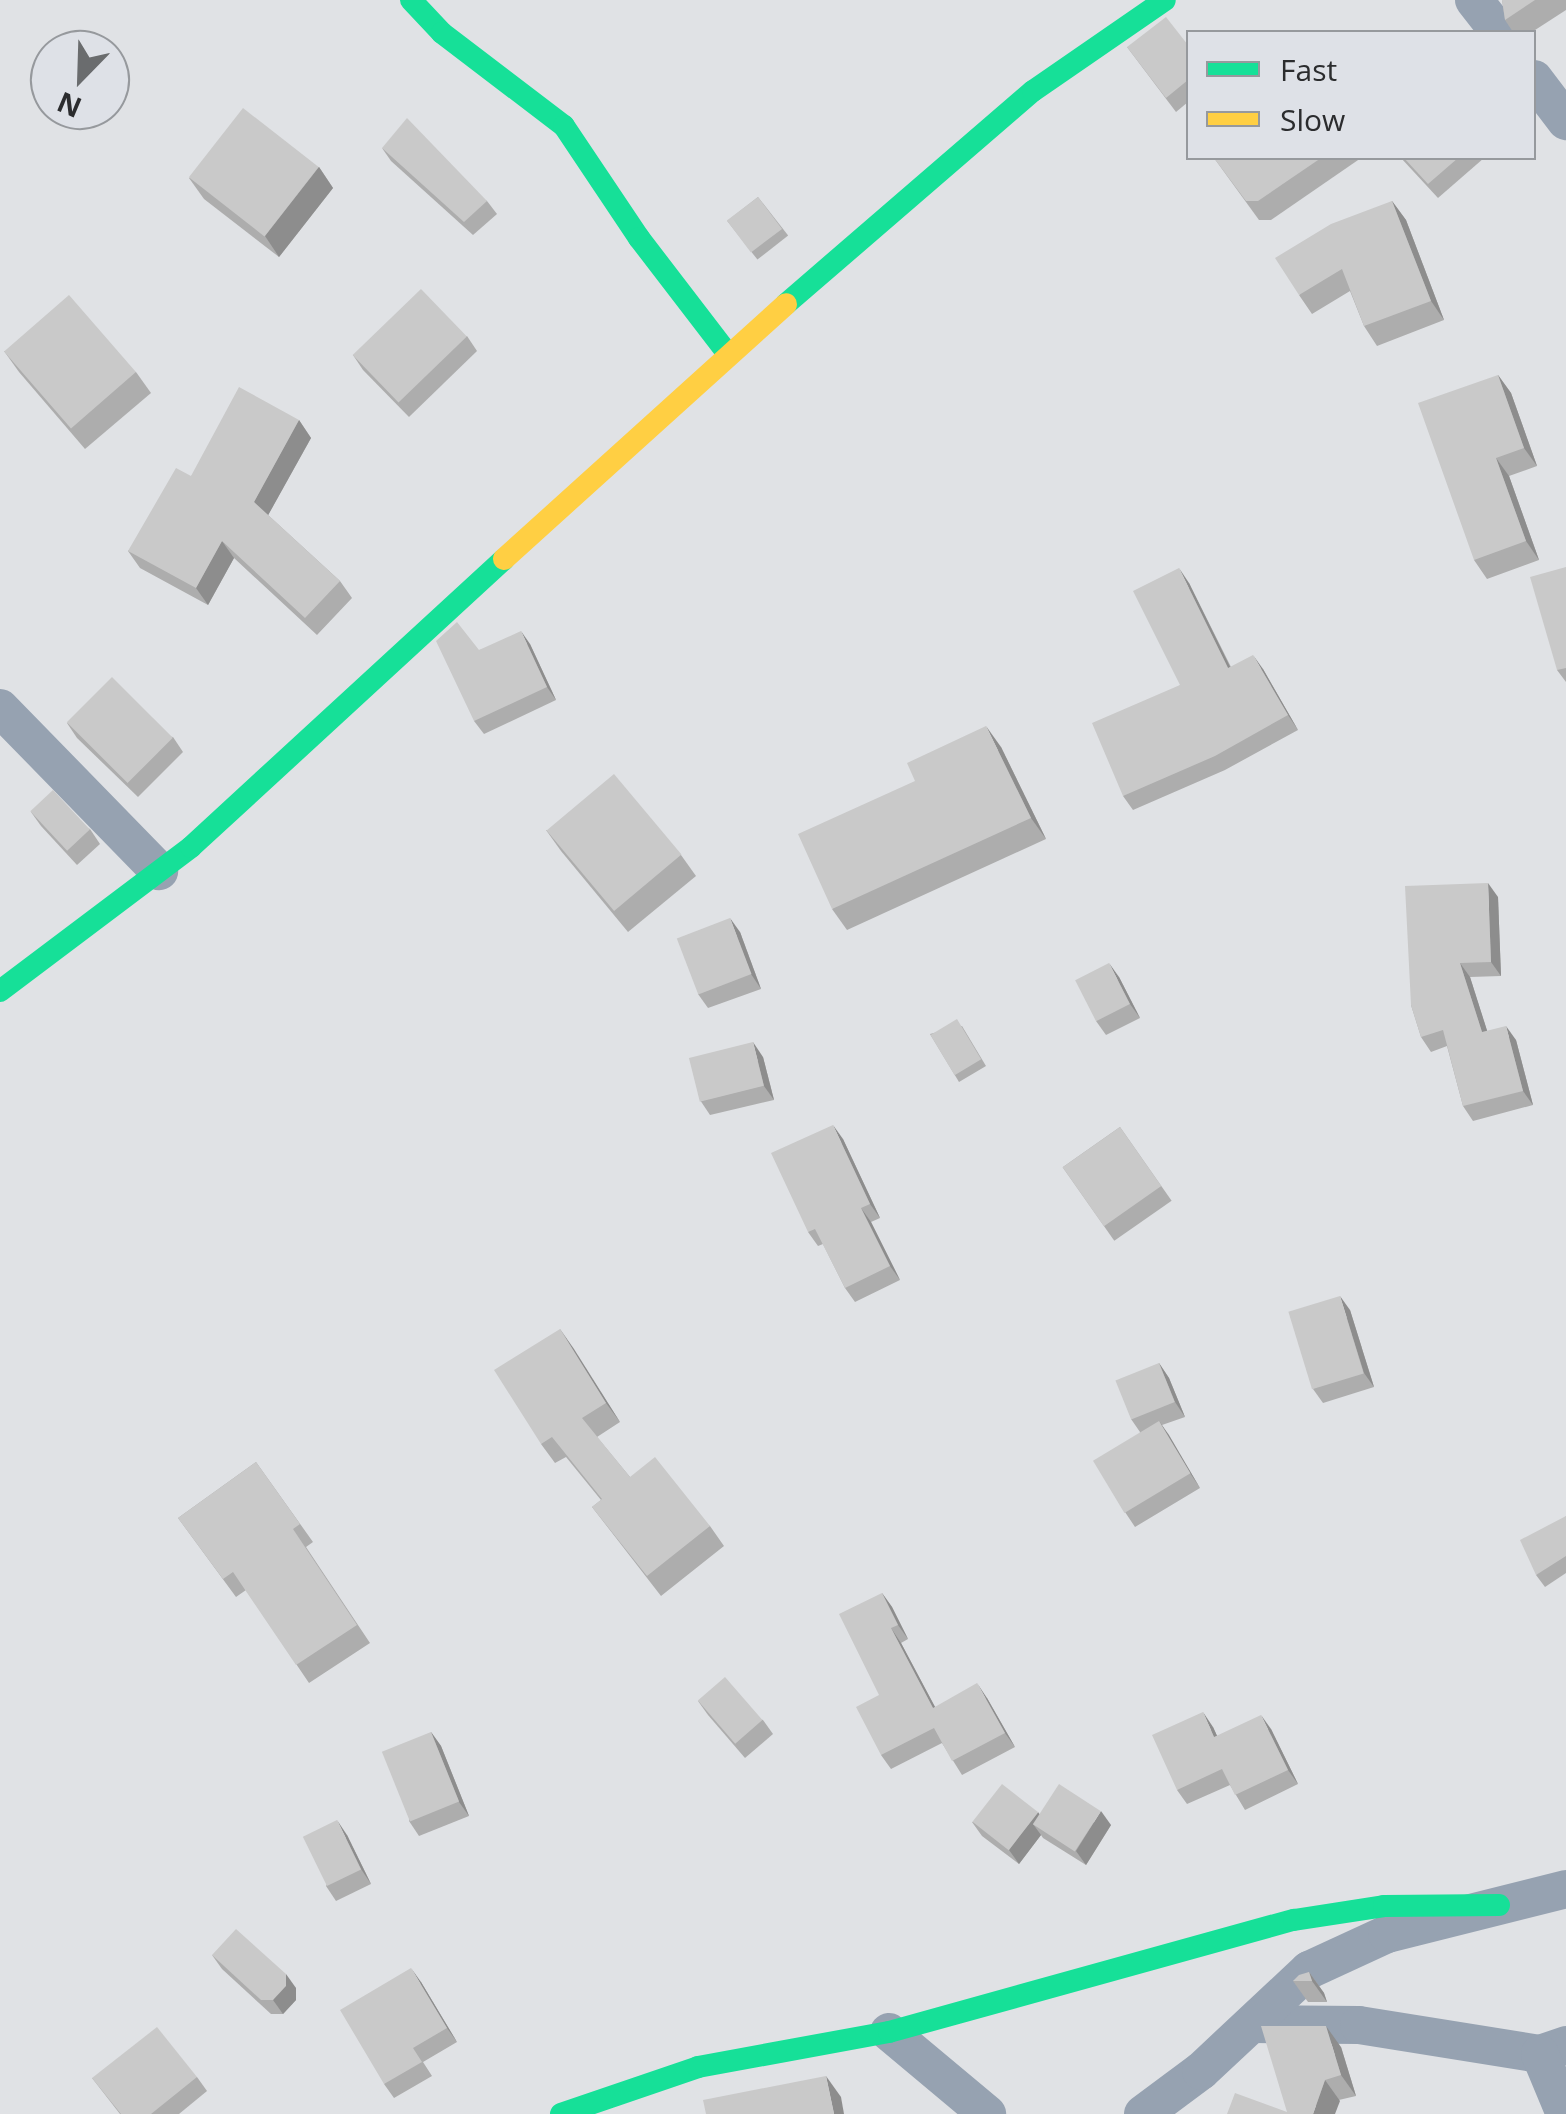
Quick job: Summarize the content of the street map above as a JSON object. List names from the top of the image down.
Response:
{
  "legend": ["Fast", "Slow"],
  "north": "bottom left"
}
